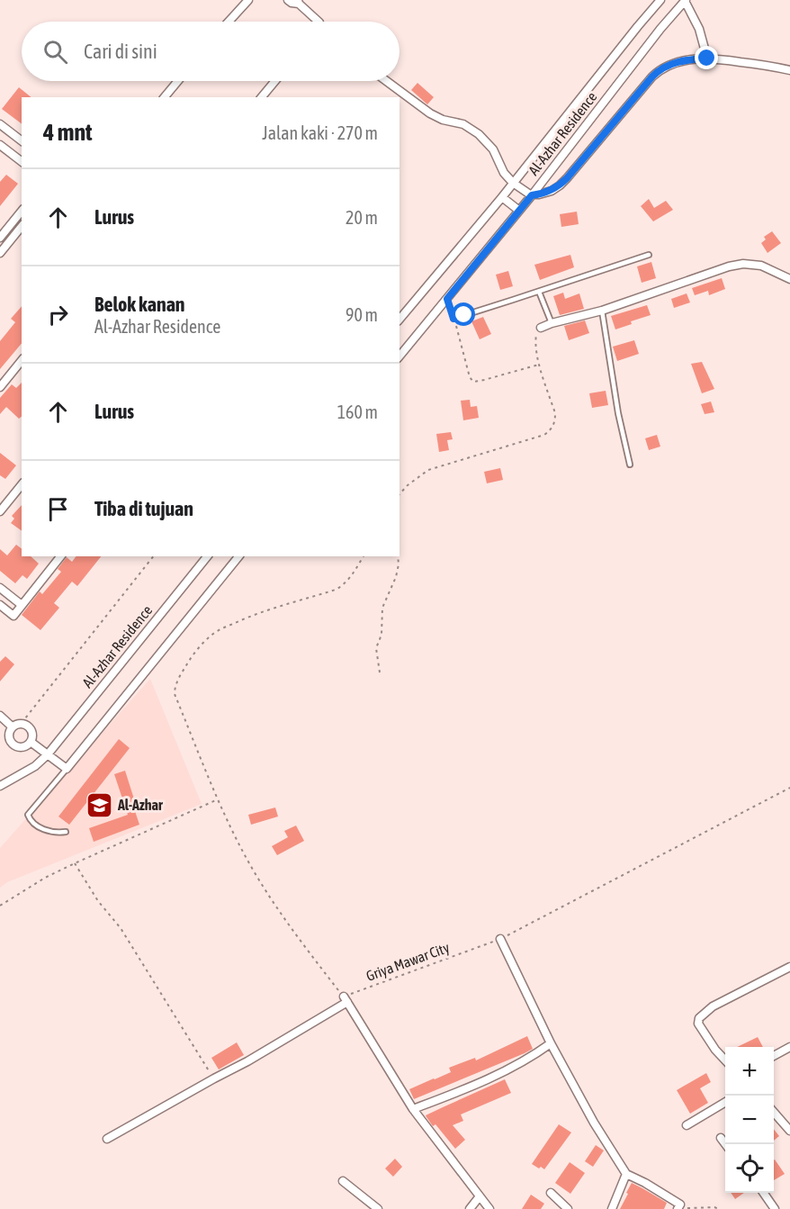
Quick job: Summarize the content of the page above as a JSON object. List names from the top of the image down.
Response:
{
  "streets": {
    "street": ["Al-Azhar Residence"],
    "path": ["Griya Mawar City"]
  },
  "places": {
    "school or university": ["Al-Azhar"]
  },
  "page": {
    "search": "Cari di sini",
    "heading": ["4 mnt", "Jalan kaki · 270 m"],
    "list": [
      ["Lurus", "20 m"],
      ["Belok kanan", "Al-Azhar Residence", "90 m"],
      ["Lurus", "160 m"],
      "Tiba di tujuan"
    ],
    "map_buttons": ["+", "−"]
  }
}
